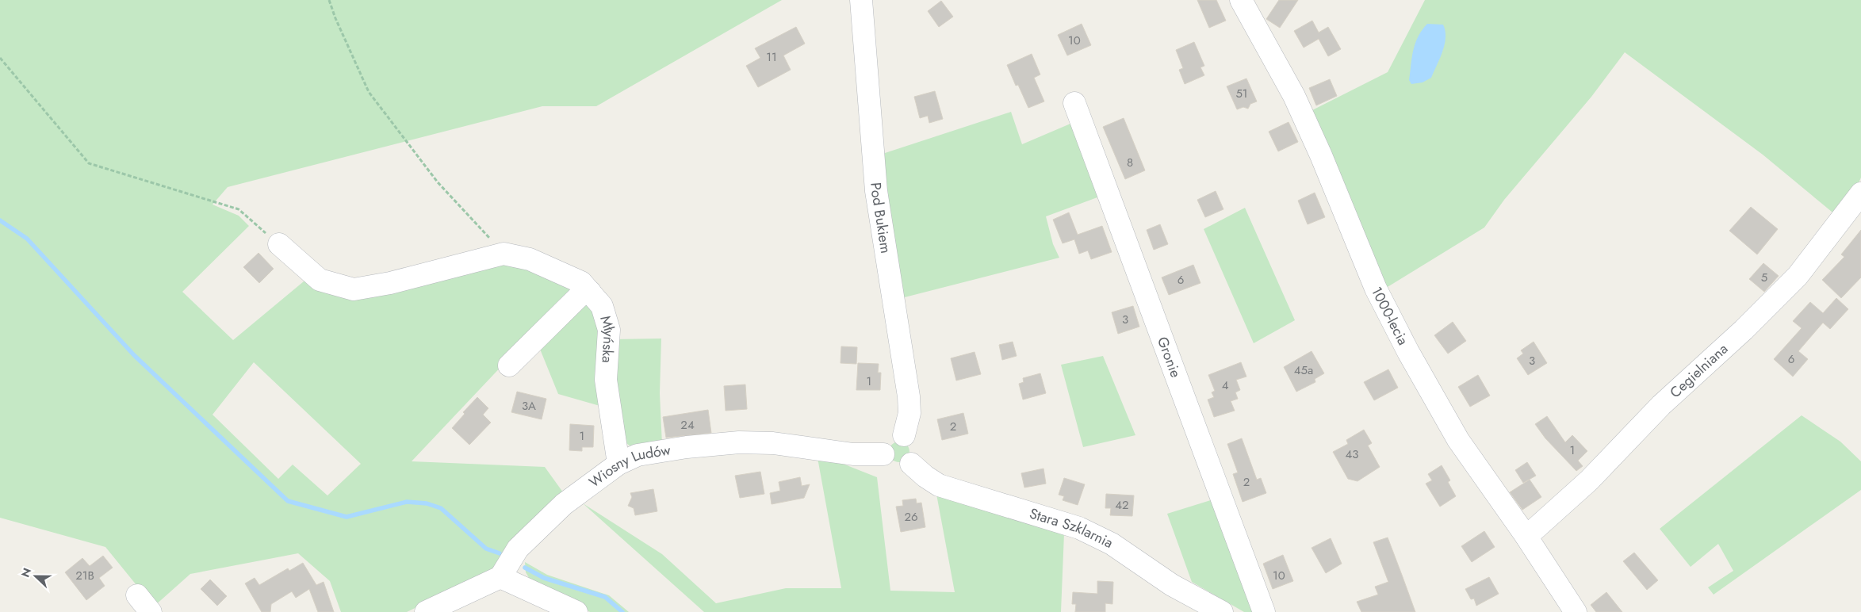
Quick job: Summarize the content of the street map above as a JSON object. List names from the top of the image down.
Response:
{
  "streets": {
    "street": [
      "Pod Bukiem",
      "1000-lecia",
      "Młyńska",
      "Gronie",
      "Cegielniana",
      "Wiosny Ludów",
      "Stara Szklarnia"
    ]
  },
  "crossings": [
    ["Pod Bukiem", "Wiosny Ludów"],
    ["Pod Bukiem", "Stara Szklarnia"],
    ["1000-lecia", "Cegielniana"],
    ["Młyńska", "Wiosny Ludów"],
    ["Wiosny Ludów", "Stara Szklarnia"]
  ],
  "house_numbers": [
    "10",
    "11",
    "51",
    "8",
    "5",
    "6",
    "3",
    "6",
    "3",
    "45a",
    "1",
    "4",
    "3A",
    "24",
    "2",
    "1",
    "1",
    "43",
    "2",
    "42",
    "26",
    "21B",
    "10"
  ],
  "north": "left"
}
